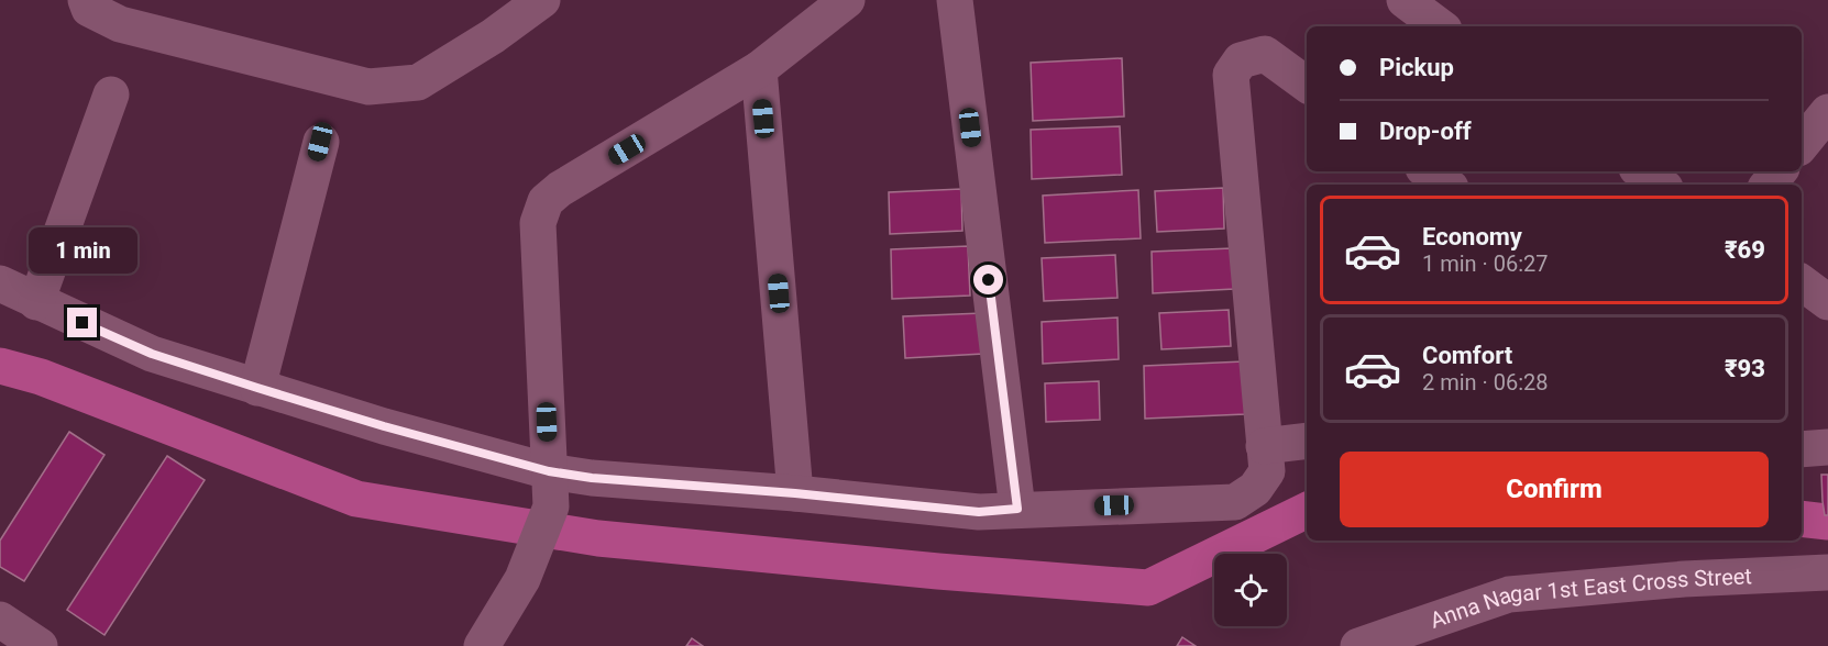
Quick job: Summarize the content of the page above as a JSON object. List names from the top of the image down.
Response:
{
  "streets": {
    "street": ["Anna Nagar 1st East Cross Street"]
  },
  "page": {
    "banner": ["Pickup", "Drop-off"],
    "list": [
      {
        "name": "Economy",
        "note": "1 min · 06:27",
        "value": "₹69"
      },
      {
        "name": "Comfort",
        "note": "2 min · 06:28",
        "value": "₹93"
      }
    ],
    "bubble": "1 min",
    "buttons": "Confirm"
  }
}
